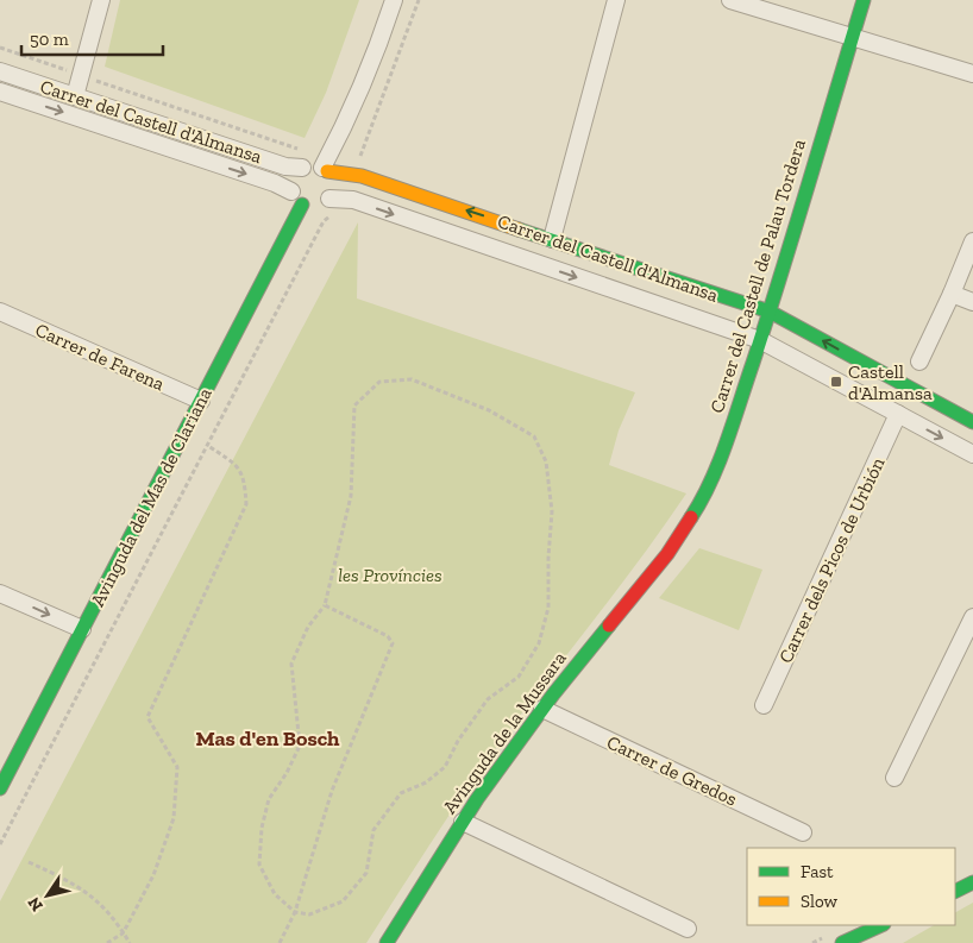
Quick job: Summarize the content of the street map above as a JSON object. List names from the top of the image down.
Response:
{
  "streets": {
    "street": [
      "Carrer del Castell d'Almansa",
      "Carrer del Castell de Palau Tordera",
      "Carrer de Farena",
      "Avinguda del Mas de Clariana",
      "Carrer dels Picos de Urbión",
      "Avinguda de la Mussara",
      "Carrer de Gredos"
    ]
  },
  "crossings": [
    ["Carrer del Castell d'Almansa", "Carrer del Castell de Palau Tordera"],
    ["Carrer del Castell d'Almansa", "Avinguda del Mas de Clariana"],
    ["Carrer del Castell d'Almansa", "Carrer dels Picos de Urbión"],
    ["Carrer del Castell de Palau Tordera", "Avinguda de la Mussara"],
    ["Carrer de Farena", "Avinguda del Mas de Clariana"],
    ["Avinguda de la Mussara", "Carrer de Gredos"]
  ],
  "districts": ["Mas d'en Bosch"],
  "parks": ["les Províncies"],
  "places": {
    "transit": ["Castell d'Almansa"]
  },
  "legend": ["Fast", "Slow"],
  "scale_bar": "50 m",
  "north": "bottom left"
}
